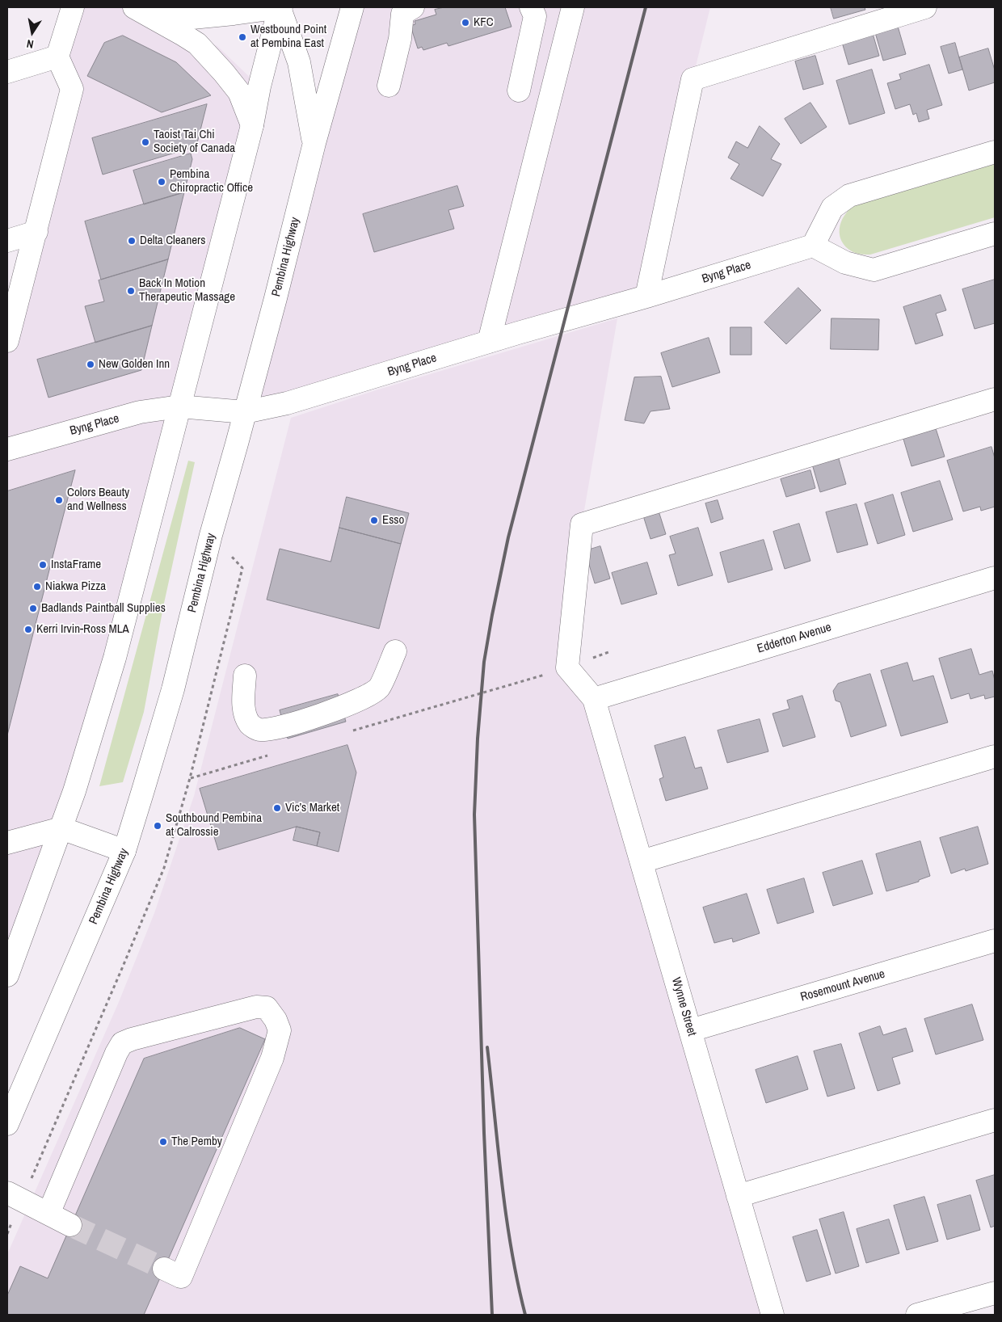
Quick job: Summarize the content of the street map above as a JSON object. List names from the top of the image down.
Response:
{
  "streets": {
    "street": [
      "Pembina Highway",
      "Byng Place",
      "Edderton Avenue",
      "Rosemount Avenue",
      "Wynne Street"
    ]
  },
  "crossings": [
    ["Pembina Highway", "Byng Place"],
    ["Edderton Avenue", "Wynne Street"],
    ["Rosemount Avenue", "Wynne Street"]
  ],
  "places": [
    "KFC",
    "Westbound Point at Pembina East",
    "Taoist Tai Chi Society of Canada",
    "Pembina Chiropractic Office",
    "Delta Cleaners",
    "Back In Motion Therapeutic Massage",
    "New Golden Inn",
    "Colors Beauty and Wellness",
    "Esso",
    "InstaFrame",
    "Niakwa Pizza",
    "Badlands Paintball Supplies",
    "Kerri Irvin-Ross MLA",
    "Vic’s Market",
    "Southbound Pembina at Calrossie",
    "The Pemby"
  ],
  "north": "bottom"
}
